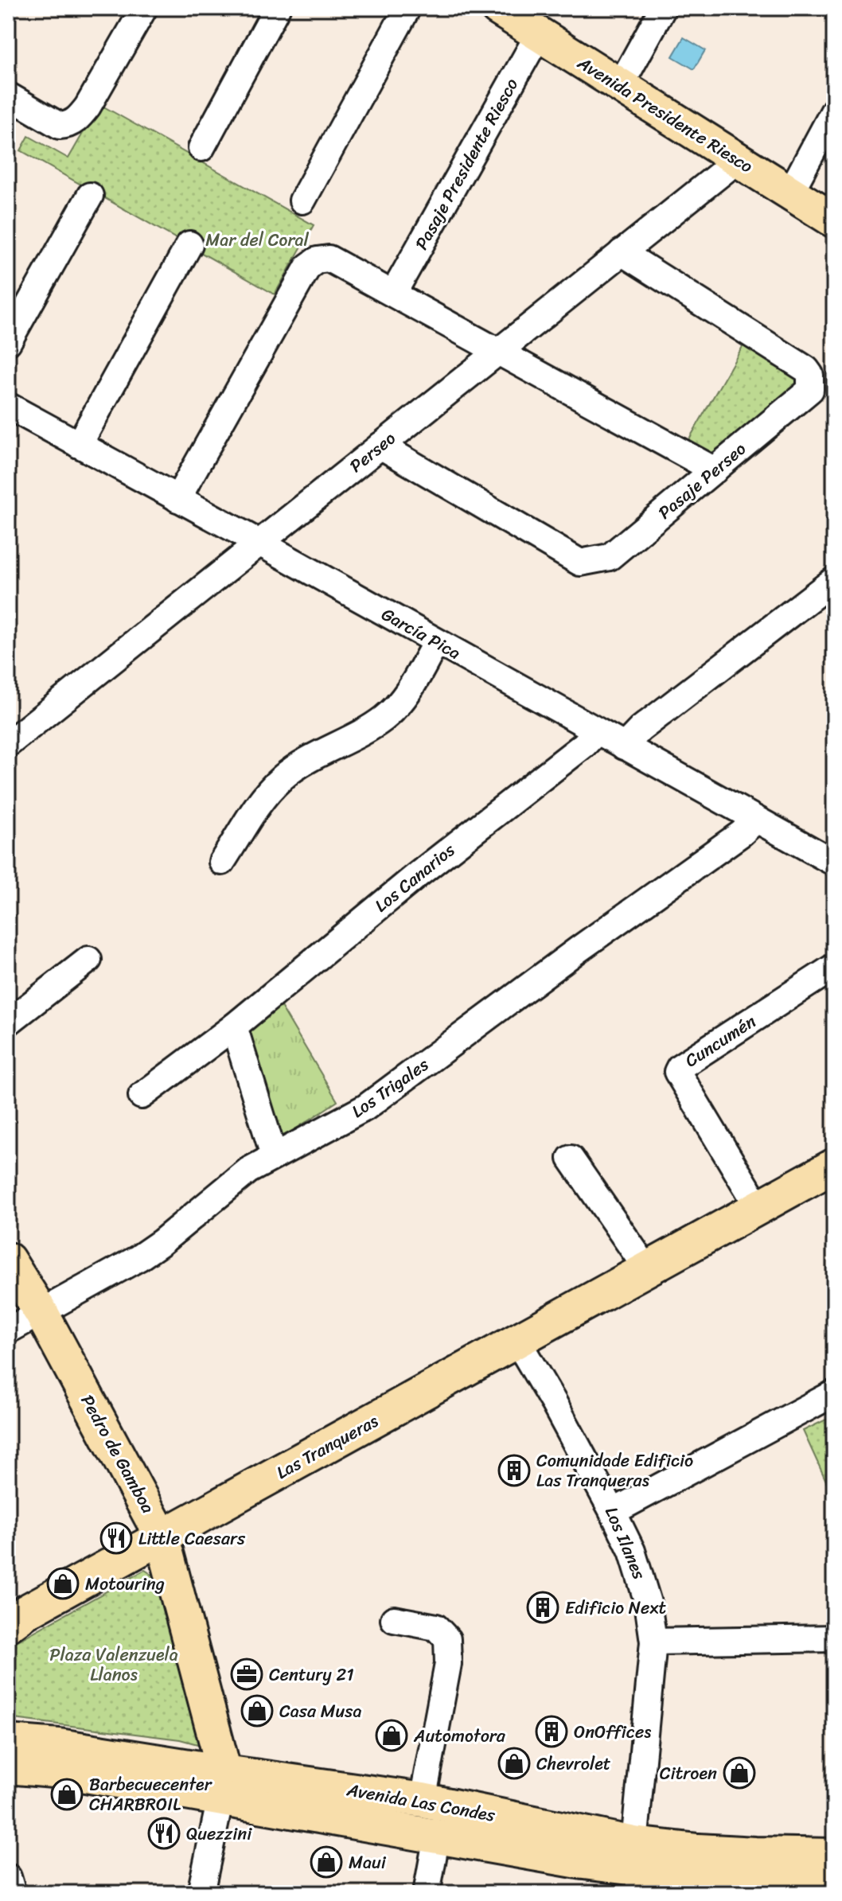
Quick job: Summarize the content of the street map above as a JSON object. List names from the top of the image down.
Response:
{
  "streets": {
    "main road": [
      "Avenida Presidente Riesco",
      "Las Tranqueras",
      "Pedro de Gamboa",
      "Avenida Las Condes"
    ],
    "street": [
      "Pasaje Presidente Riesco",
      "Perseo",
      "Pasaje Perseo",
      "García Pica",
      "Los Canarios",
      "Cuncumén",
      "Los Trigales",
      "Los Ilanes"
    ]
  },
  "crossings": [
    ["Avenida Presidente Riesco", "Pasaje Presidente Riesco"],
    ["Avenida Presidente Riesco", "Perseo"],
    ["Perseo", "Pasaje Perseo"],
    ["Perseo", "García Pica"],
    ["García Pica", "Los Canarios"],
    ["García Pica", "Los Trigales"],
    ["Cuncumén", "Las Tranqueras"],
    ["Los Trigales", "Pedro de Gamboa"],
    ["Las Tranqueras", "Pedro de Gamboa"],
    ["Las Tranqueras", "Los Ilanes"],
    ["Pedro de Gamboa", "Avenida Las Condes"],
    ["Los Ilanes", "Avenida Las Condes"]
  ],
  "parks": ["Mar del Coral", "Plaza Valenzuela Llanos"],
  "places": {
    "building": ["Comunidade Edificio Las Tranqueras", "Edificio Next", "OnOffices"],
    "restaurant": ["Little Caesars", "Quezzini"],
    "shop": [
      "Motouring",
      "Casa Musa",
      "Automotora",
      "Chevrolet",
      "Citroen",
      "Barbecuecenter CHARBROIL",
      "Maui"
    ],
    "office": ["Century 21"]
  }
}
